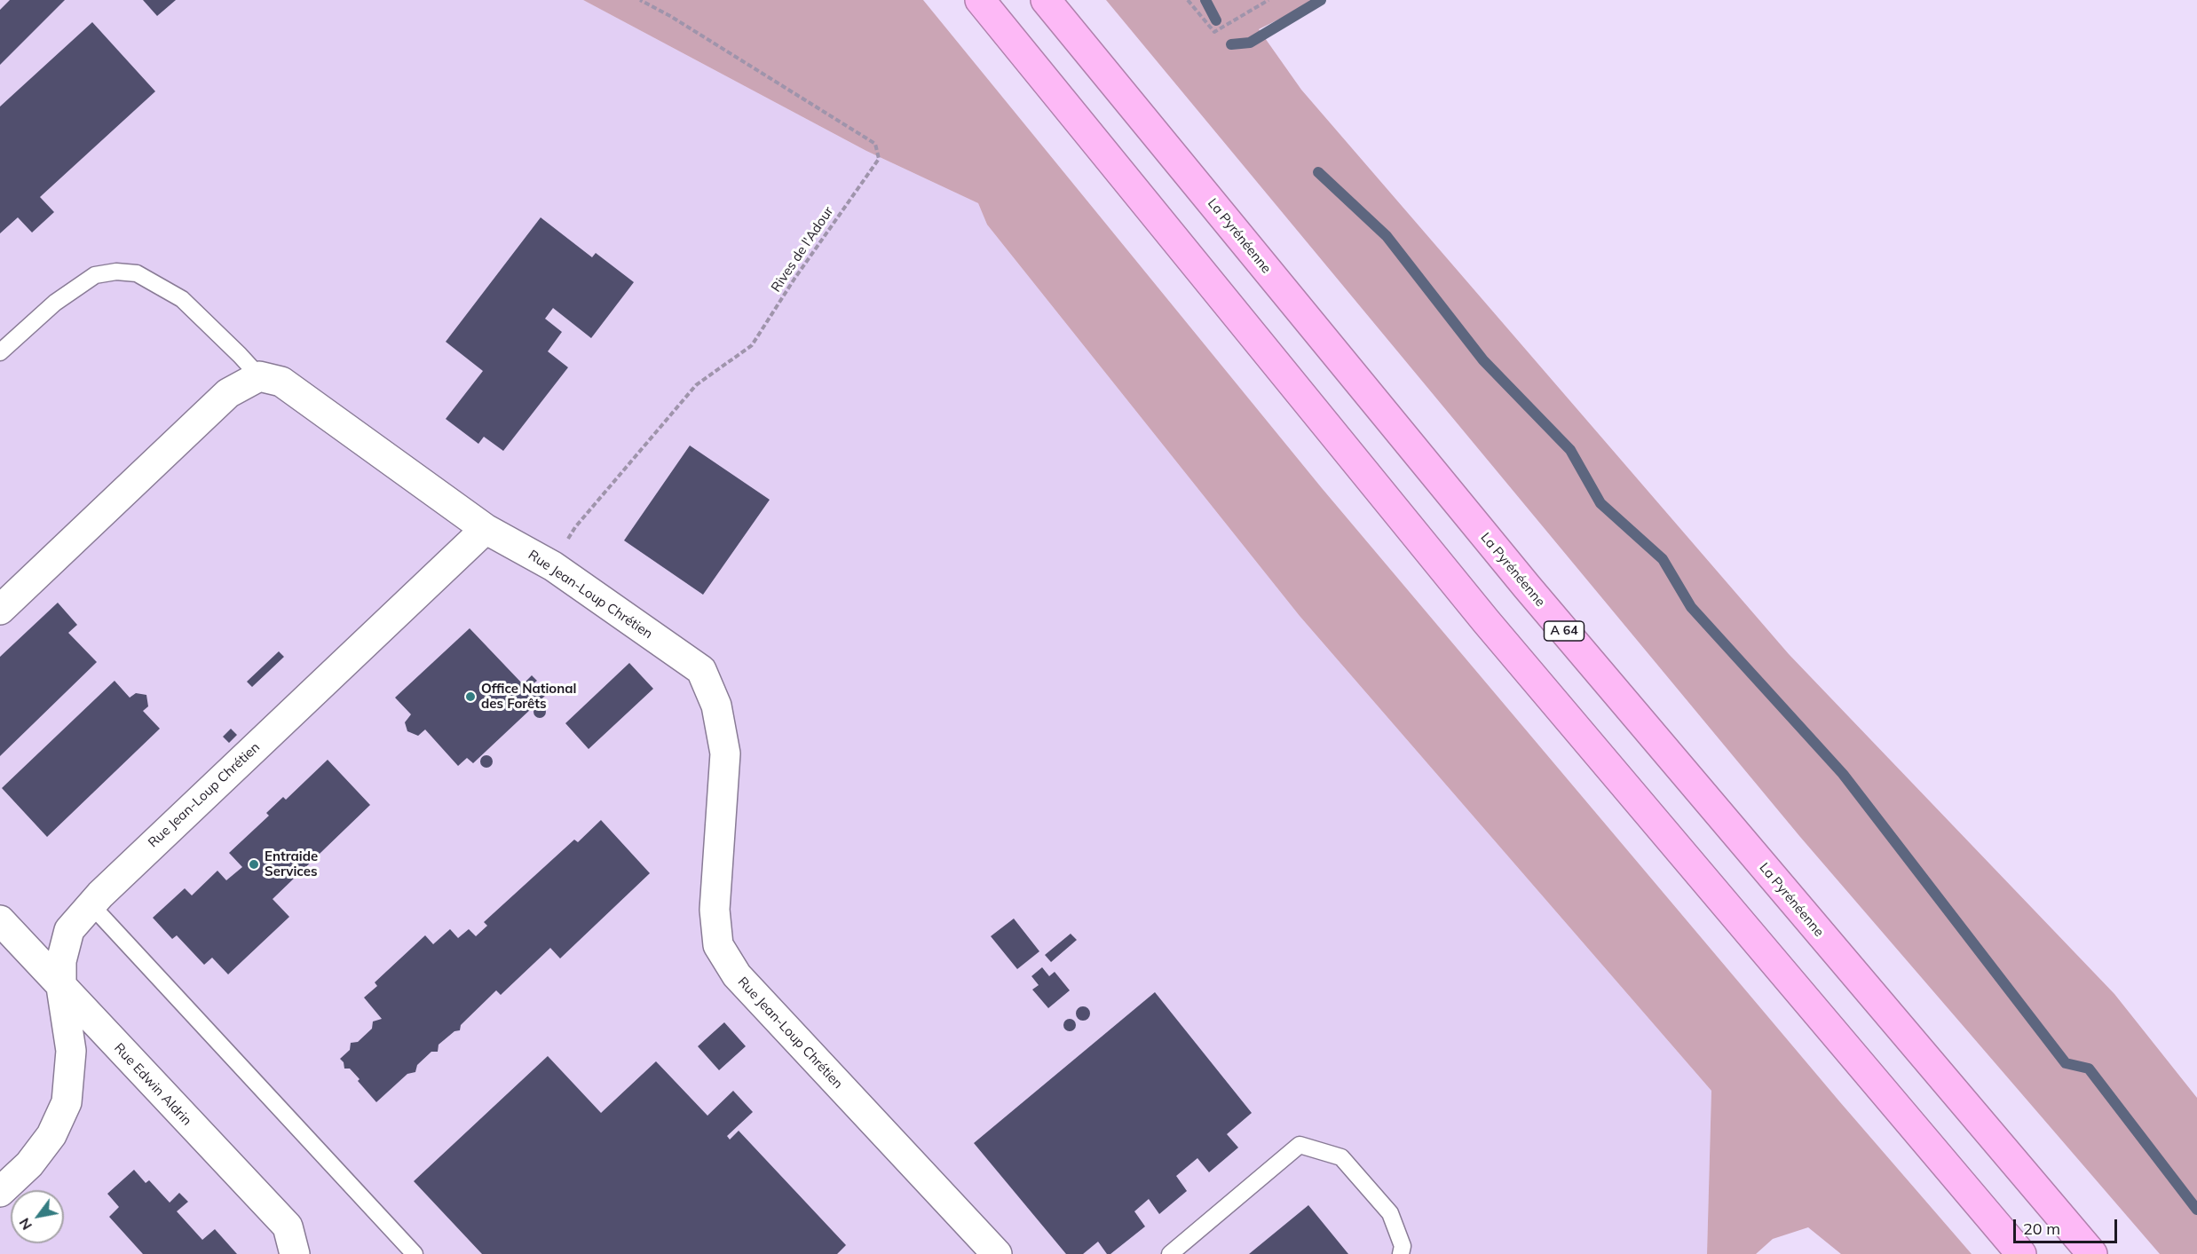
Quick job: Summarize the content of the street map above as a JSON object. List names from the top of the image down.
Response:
{
  "streets": {
    "highway": ["La Pyrénéenne", "A 64"],
    "street": ["Rue Jean-Loup Chrétien", "Rue Edwin Aldrin"],
    "path": ["Rives de l'Adour"]
  },
  "crossings": [
    ["Rives de l'Adour", "Rue Jean-Loup Chrétien"],
    ["Rue Jean-Loup Chrétien", "Rue Edwin Aldrin"]
  ],
  "places": ["Office National des Forêts", "Entraide Services"],
  "scale_bar": "20 m",
  "north": "bottom left"
}
